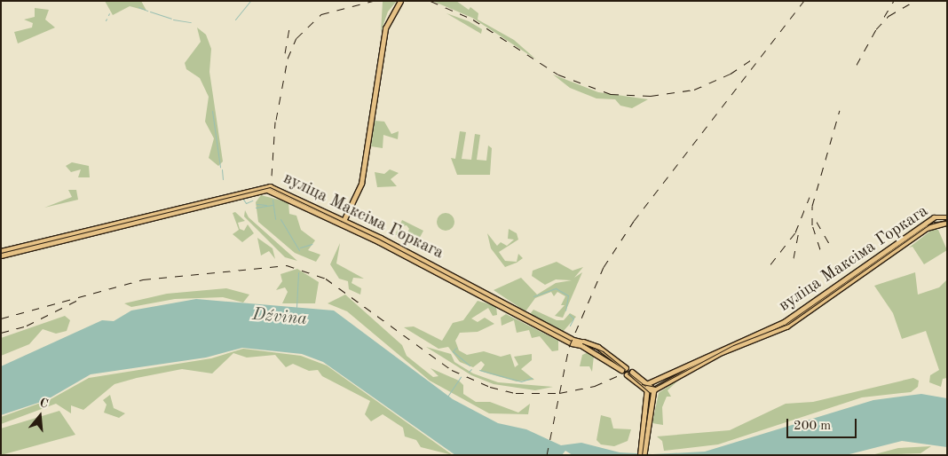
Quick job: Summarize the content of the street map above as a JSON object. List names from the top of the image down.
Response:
{
  "streets": {
    "main road": ["вуліца Максіма Горкага"]
  },
  "water": ["Dźvina"],
  "scale_bar": "200 m",
  "north": "top"
}
